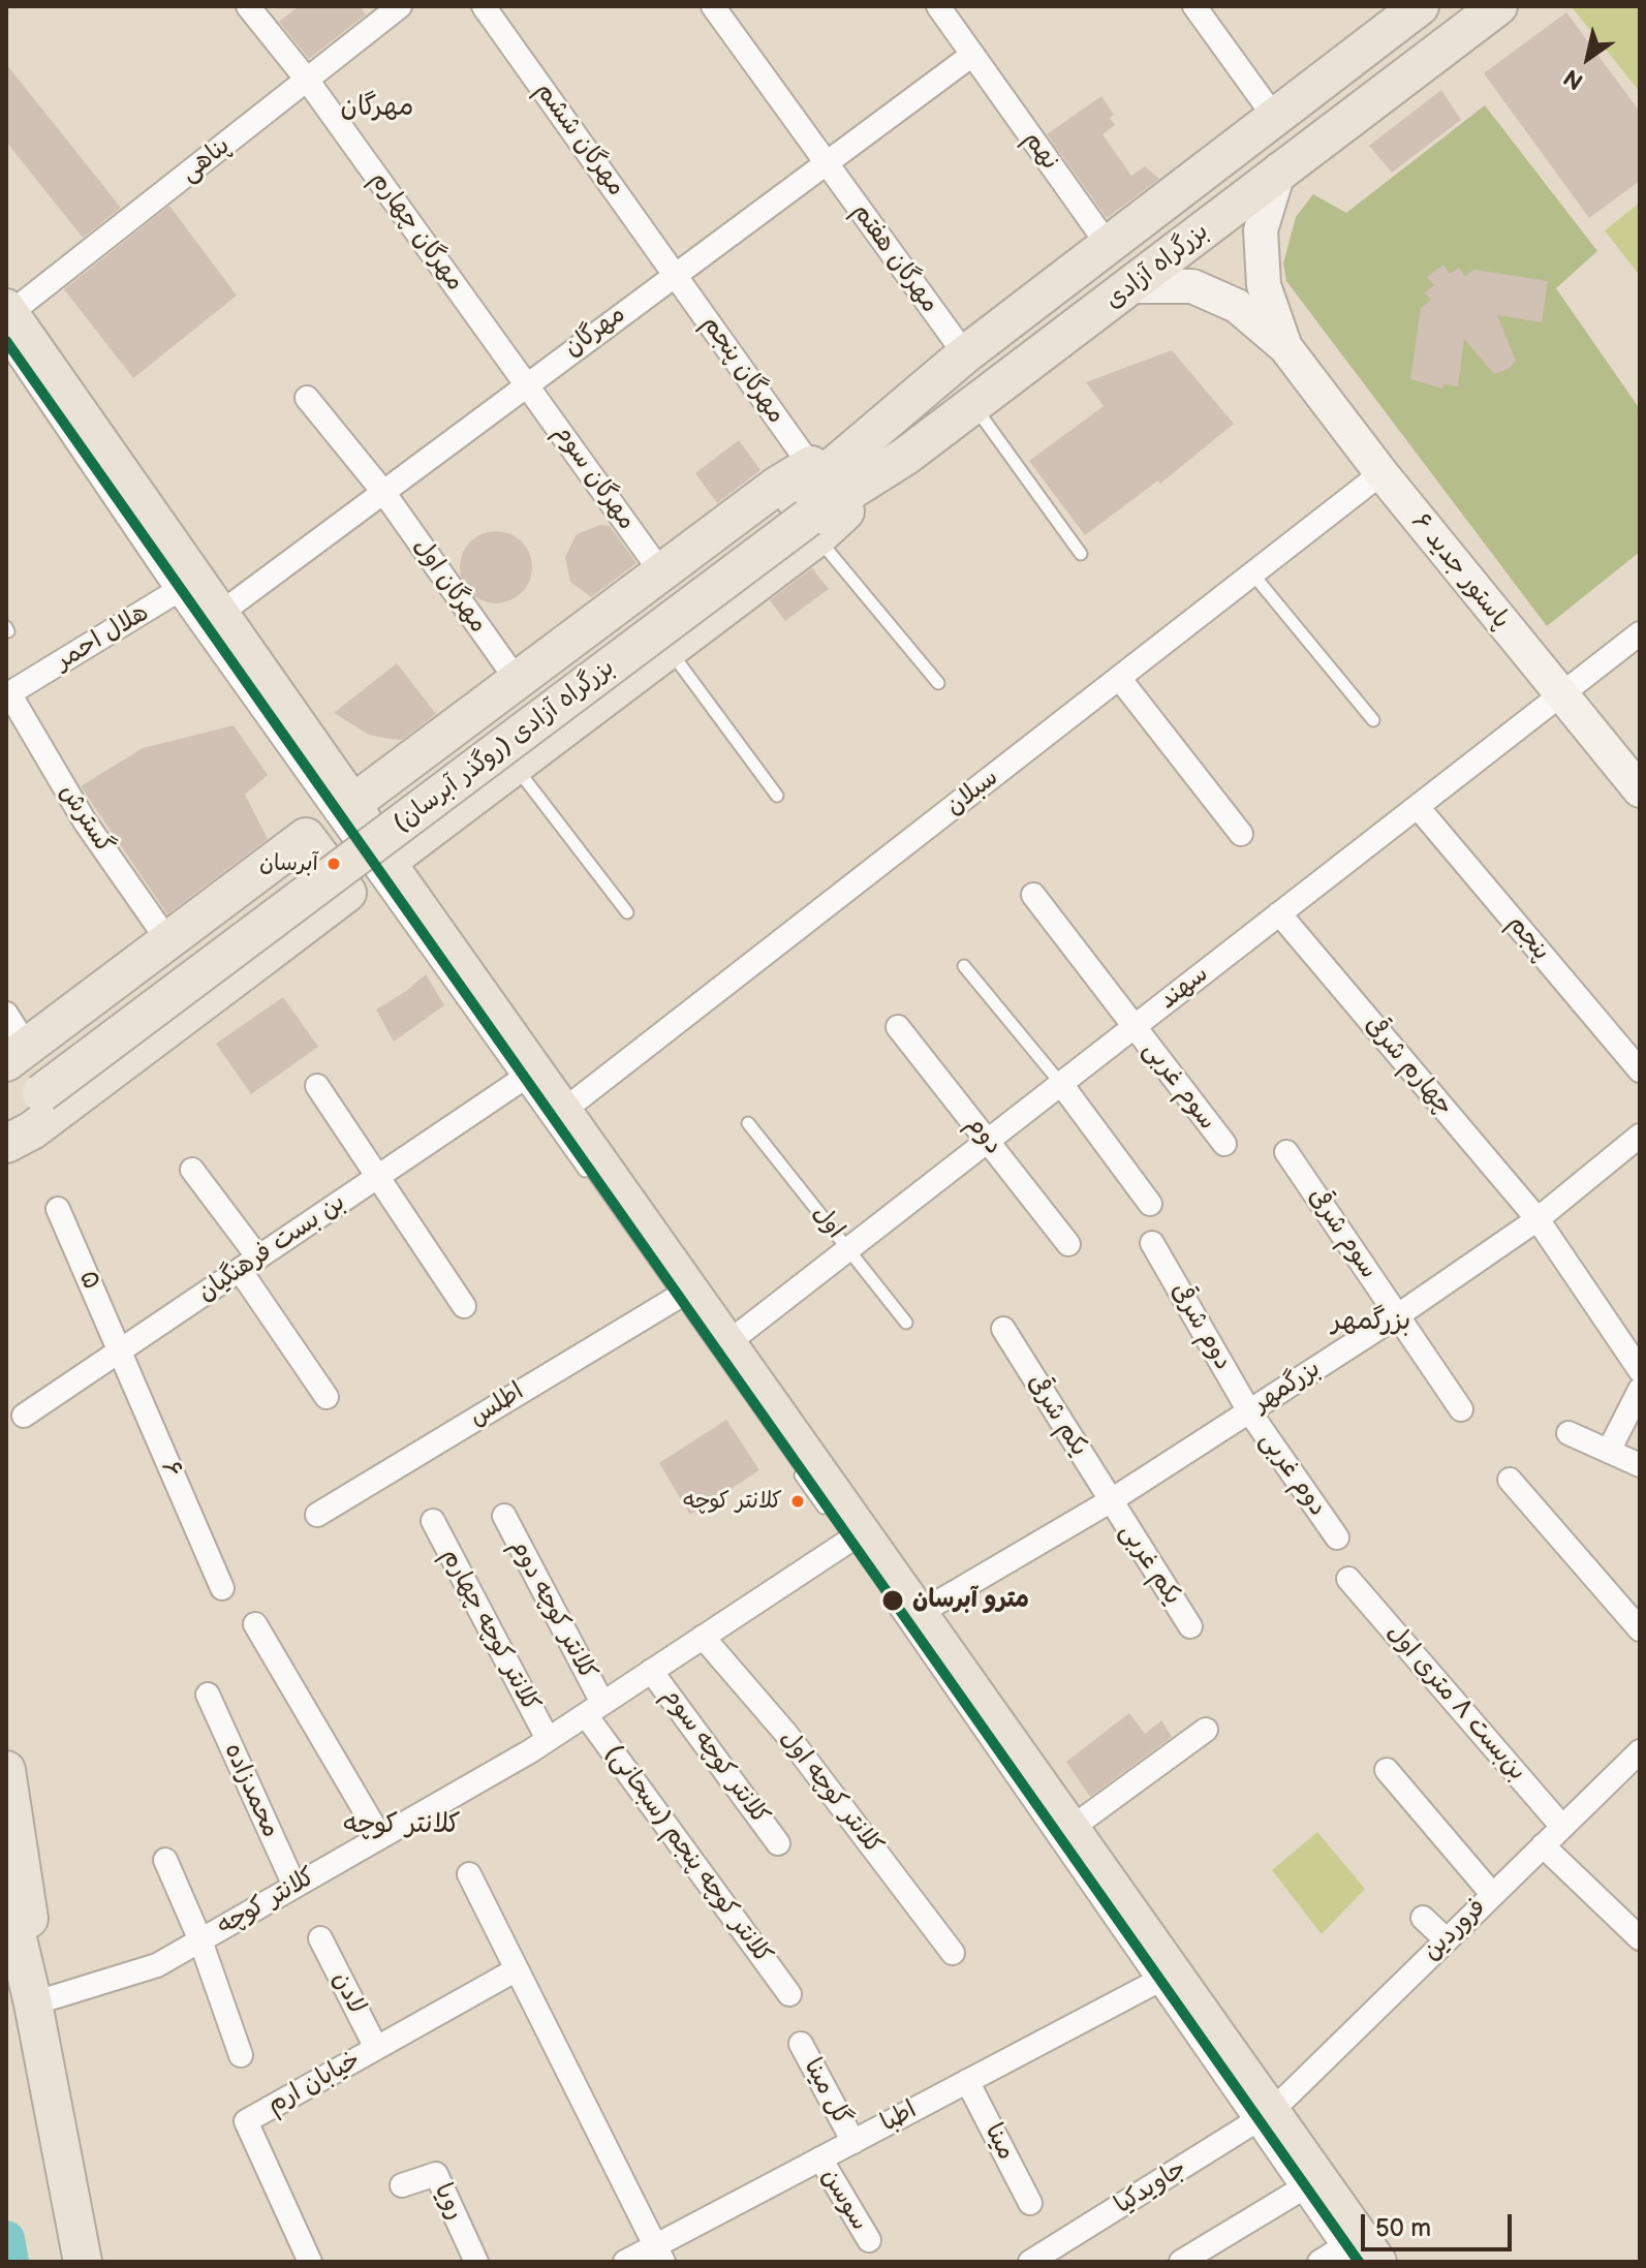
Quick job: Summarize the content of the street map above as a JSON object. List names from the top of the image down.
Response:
{
  "streets": {
    "highway": ["بزرگراه آزادی", "بزرگراه آزادی (روگذر آبرسان)"],
    "main road": ["پاستور جدید ۶"],
    "street": [
      "مهرگان ششم",
      "نهم",
      "پناهی",
      "مهرگان چهارم",
      "مهرگان هفتم",
      "مهرگان",
      "مهرگان پنجم",
      "مهرگان سوم",
      "مهرگان اول",
      "هلال احمر",
      "سبلان",
      "گسترش",
      "پنجم",
      "سهند",
      "چهارم شرقی",
      "سوم غربی",
      "دوم",
      "سوم شرقی",
      "بن بست فرهنگیان",
      "۵",
      "دوم شرقی",
      "بزرگمهر",
      "اطلس",
      "یکم شرقی",
      "۶",
      "دوم غربی",
      "یکم غربی",
      "کلانتر کوچه دوم",
      "کلانتر کوچه چهارم",
      "بن‌بست ۸ متری اول",
      "کلانتر کوچه سوم",
      "محمدزاده",
      "کلانتر کوچه اول",
      "کلانتر کوچه پنجم (سبحانی)",
      "کلانتر کوچه",
      "فروردین",
      "لادن",
      "خیابان ارم",
      "گل مینا",
      "اطبا",
      "مینا",
      "جاویدکیا",
      "سوسن",
      "رویا"
    ],
    "lane": ["اول"]
  },
  "crossings": [
    ["مهرگان ششم", "مهرگان"],
    ["مهرگان ششم", "مهرگان پنجم"],
    ["نهم", "بزرگراه آزادی"],
    ["نهم", "مهرگان"],
    ["پناهی", "مهرگان چهارم"],
    ["مهرگان چهارم", "مهرگان"],
    ["مهرگان چهارم", "مهرگان سوم"],
    ["مهرگان هفتم", "بزرگراه آزادی"],
    ["مهرگان هفتم", "مهرگان"],
    ["بزرگراه آزادی", "پاستور جدید ۶"],
    ["بزرگراه آزادی", "بزرگراه آزادی (روگذر آبرسان)"],
    ["مهرگان", "مهرگان پنجم"],
    ["مهرگان", "مهرگان سوم"],
    ["مهرگان", "مهرگان اول"],
    ["پاستور جدید ۶", "سبلان"],
    ["پاستور جدید ۶", "سهند"],
    ["هلال احمر", "گسترش"],
    ["پنجم", "سهند"],
    ["سهند", "چهارم شرقی"],
    ["سهند", "سوم غربی"],
    ["سهند", "دوم"],
    ["سهند", "اول"],
    ["چهارم شرقی", "بزرگمهر"],
    ["سوم شرقی", "بزرگمهر"],
    ["بن بست فرهنگیان", "۵"],
    ["بن بست فرهنگیان", "۶"],
    ["۵", "۶"],
    ["دوم شرقی", "بزرگمهر"],
    ["دوم شرقی", "دوم غربی"],
    ["بزرگمهر", "یکم شرقی"],
    ["بزرگمهر", "دوم غربی"],
    ["بزرگمهر", "یکم غربی"],
    ["یکم شرقی", "یکم غربی"],
    ["کلانتر کوچه دوم", "کلانتر کوچه پنجم (سبحانی)"],
    ["کلانتر کوچه دوم", "کلانتر کوچه"],
    ["کلانتر کوچه چهارم", "کلانتر کوچه"],
    ["بن‌بست ۸ متری اول", "فروردین"],
    ["کلانتر کوچه سوم", "کلانتر کوچه"],
    ["محمدزاده", "کلانتر کوچه"],
    ["کلانتر کوچه اول", "کلانتر کوچه"],
    ["کلانتر کوچه پنجم (سبحانی)", "کلانتر کوچه"],
    ["فروردین", "جاویدکیا"],
    ["لادن", "خیابان ارم"],
    ["گل مینا", "اطبا"],
    ["اطبا", "مینا"],
    ["اطبا", "سوسن"]
  ],
  "districts": ["مهرگان", "بزرگمهر", "کلانتر کوچه"],
  "places": ["آبرسان", "کلانتر کوچه", "مترو آبرسان"],
  "scale_bar": "50 m",
  "north": "bottom left"
}
